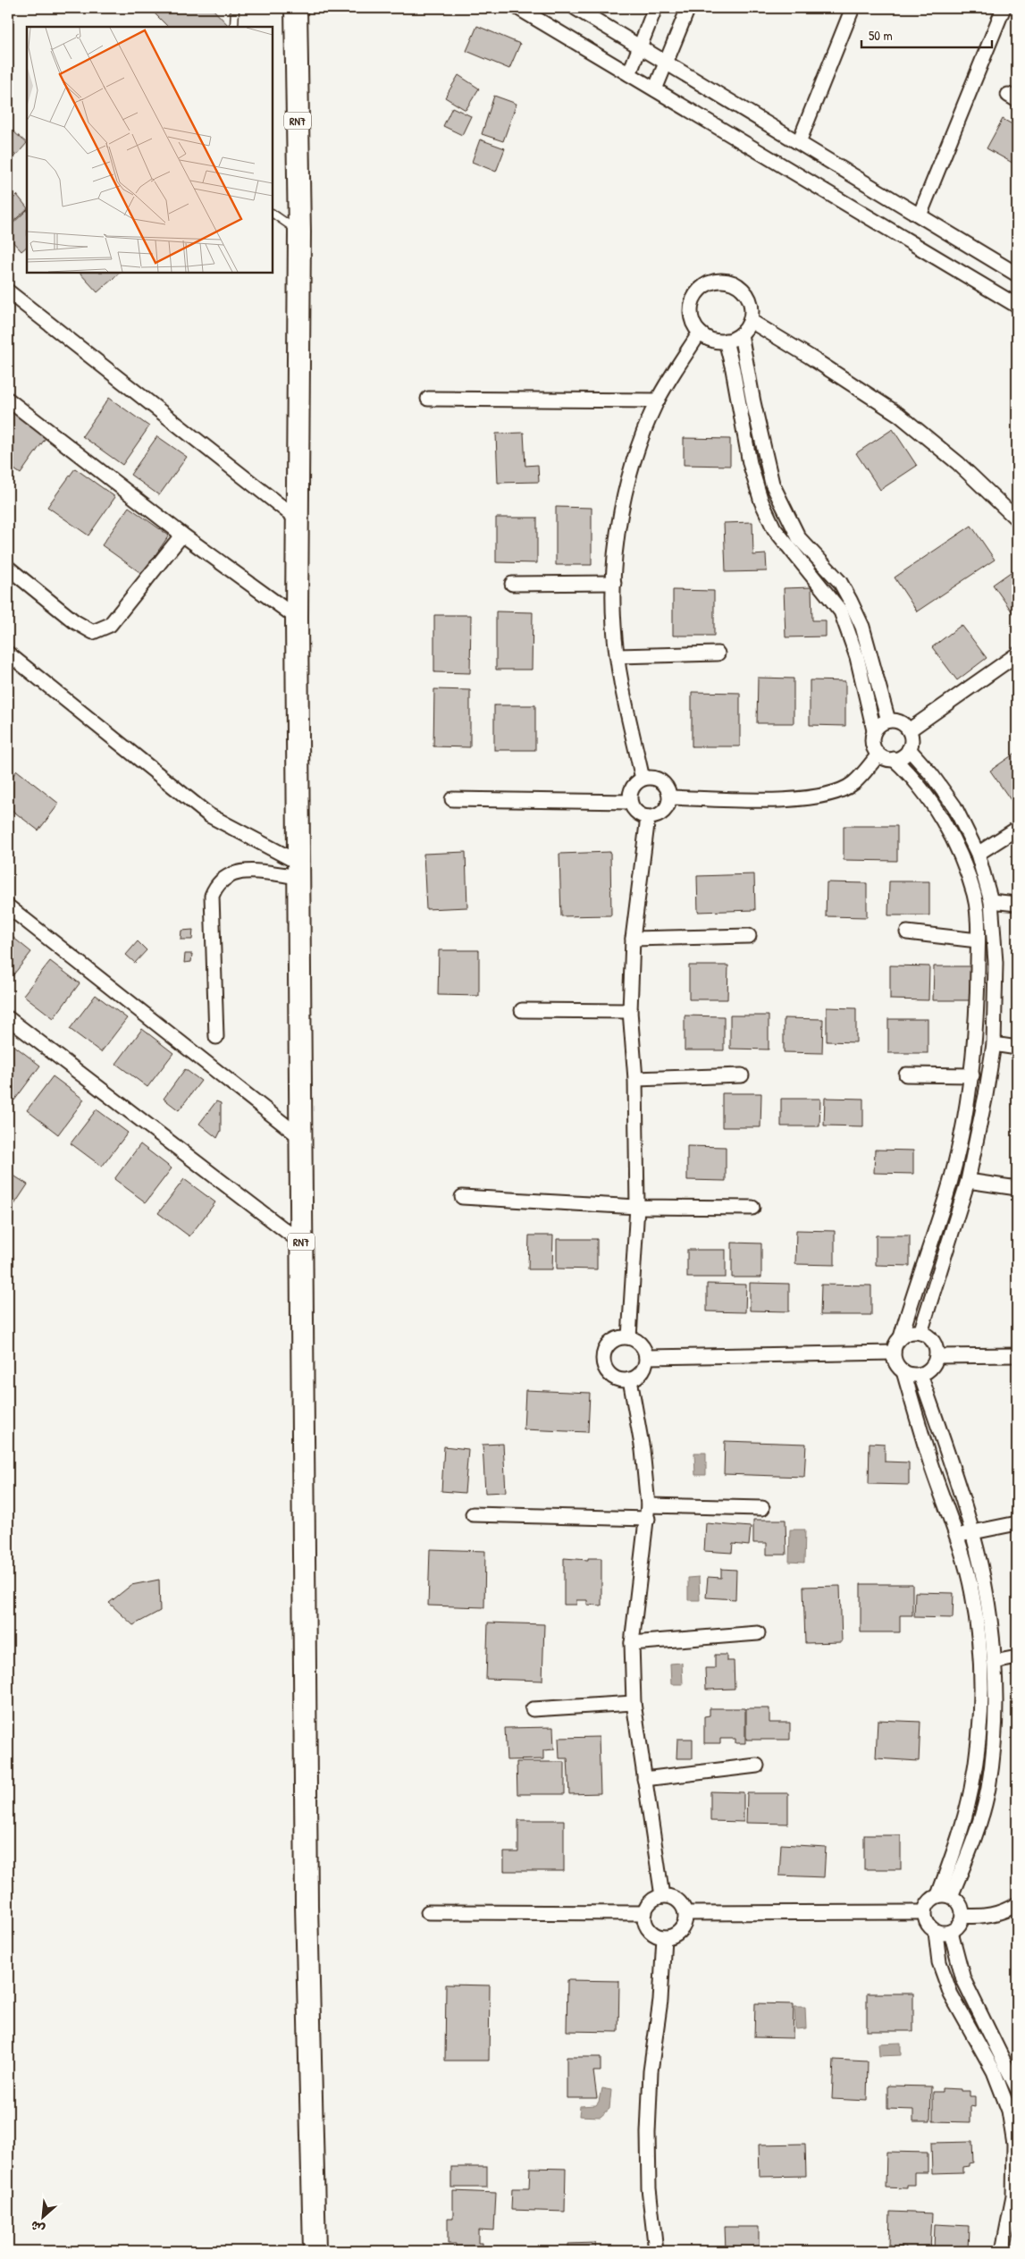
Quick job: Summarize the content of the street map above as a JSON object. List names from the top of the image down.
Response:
{
  "streets": {
    "main road": ["RN7"]
  },
  "scale_bar": "50 m",
  "north": "bottom left"
}
